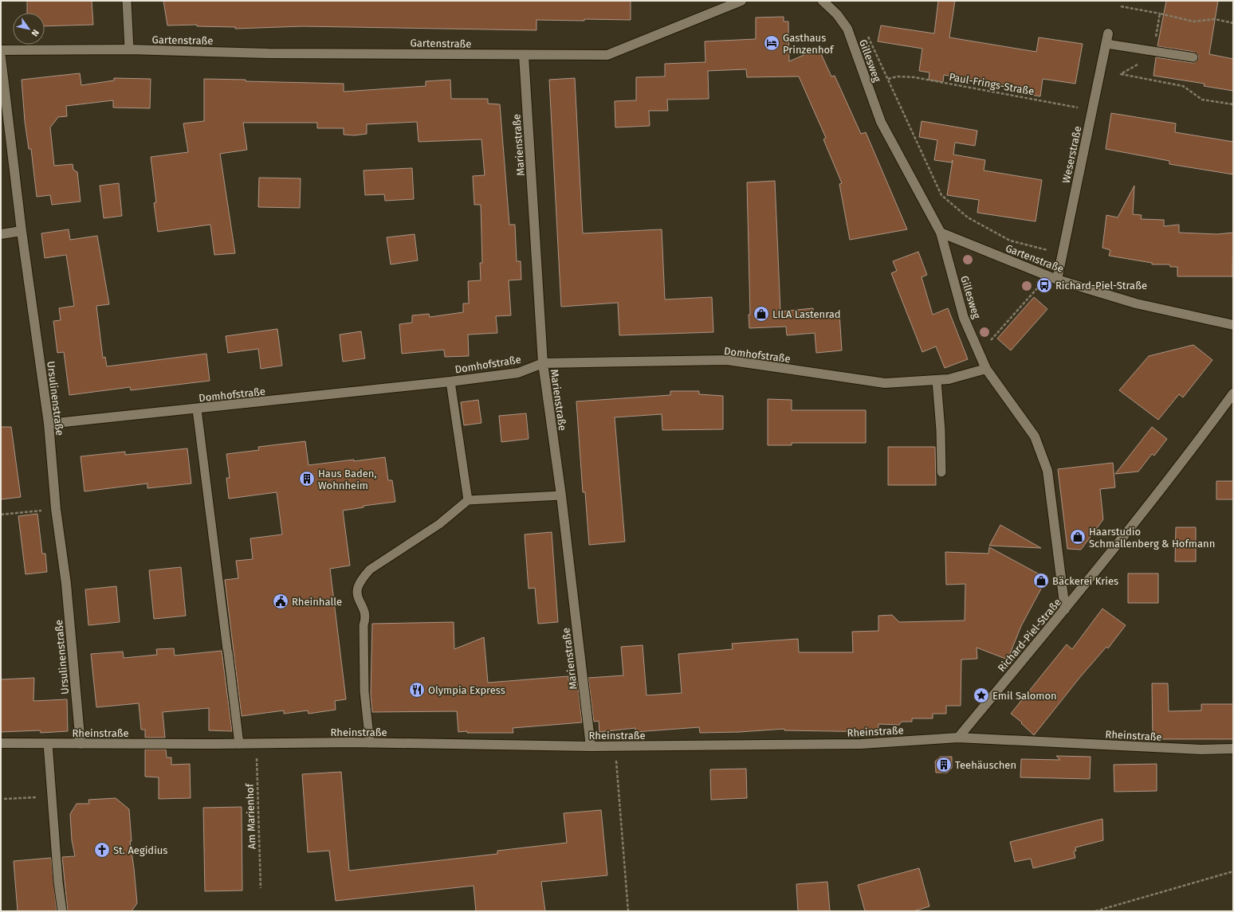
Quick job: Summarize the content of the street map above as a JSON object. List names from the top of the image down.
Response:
{
  "streets": {
    "street": [
      "Gartenstraße",
      "Gillesweg",
      "Marienstraße",
      "Weserstraße",
      "Domhofstraße",
      "Ursulinenstraße",
      "Richard-Piel-Straße",
      "Rheinstraße"
    ],
    "path": ["Paul-Frings-Straße", "Am Marienhof"]
  },
  "crossings": [
    ["Gartenstraße", "Gillesweg"],
    ["Gartenstraße", "Marienstraße"],
    ["Gartenstraße", "Weserstraße"],
    ["Gillesweg", "Domhofstraße"],
    ["Gillesweg", "Richard-Piel-Straße"],
    ["Paul-Frings-Straße", "Weserstraße"],
    ["Marienstraße", "Domhofstraße"],
    ["Marienstraße", "Rheinstraße"],
    ["Domhofstraße", "Ursulinenstraße"],
    ["Ursulinenstraße", "Rheinstraße"],
    ["Richard-Piel-Straße", "Rheinstraße"],
    ["Rheinstraße", "Am Marienhof"]
  ],
  "places": {
    "hotel": ["Gasthaus Prinzenhof"],
    "bus stop": ["Richard-Piel-Straße"],
    "shop": ["LILA Lastenrad", "Haarstudio Schmallenberg & Hofmann", "Bäckerei Kries"],
    "building": ["Haus Baden, Wohnheim", "Teehäuschen"],
    "public building": ["Rheinhalle"],
    "restaurant": ["Olympia Express"],
    "place": ["Emil Salomon"],
    "church": ["St. Aegidius"]
  },
  "north": "bottom right"
}
